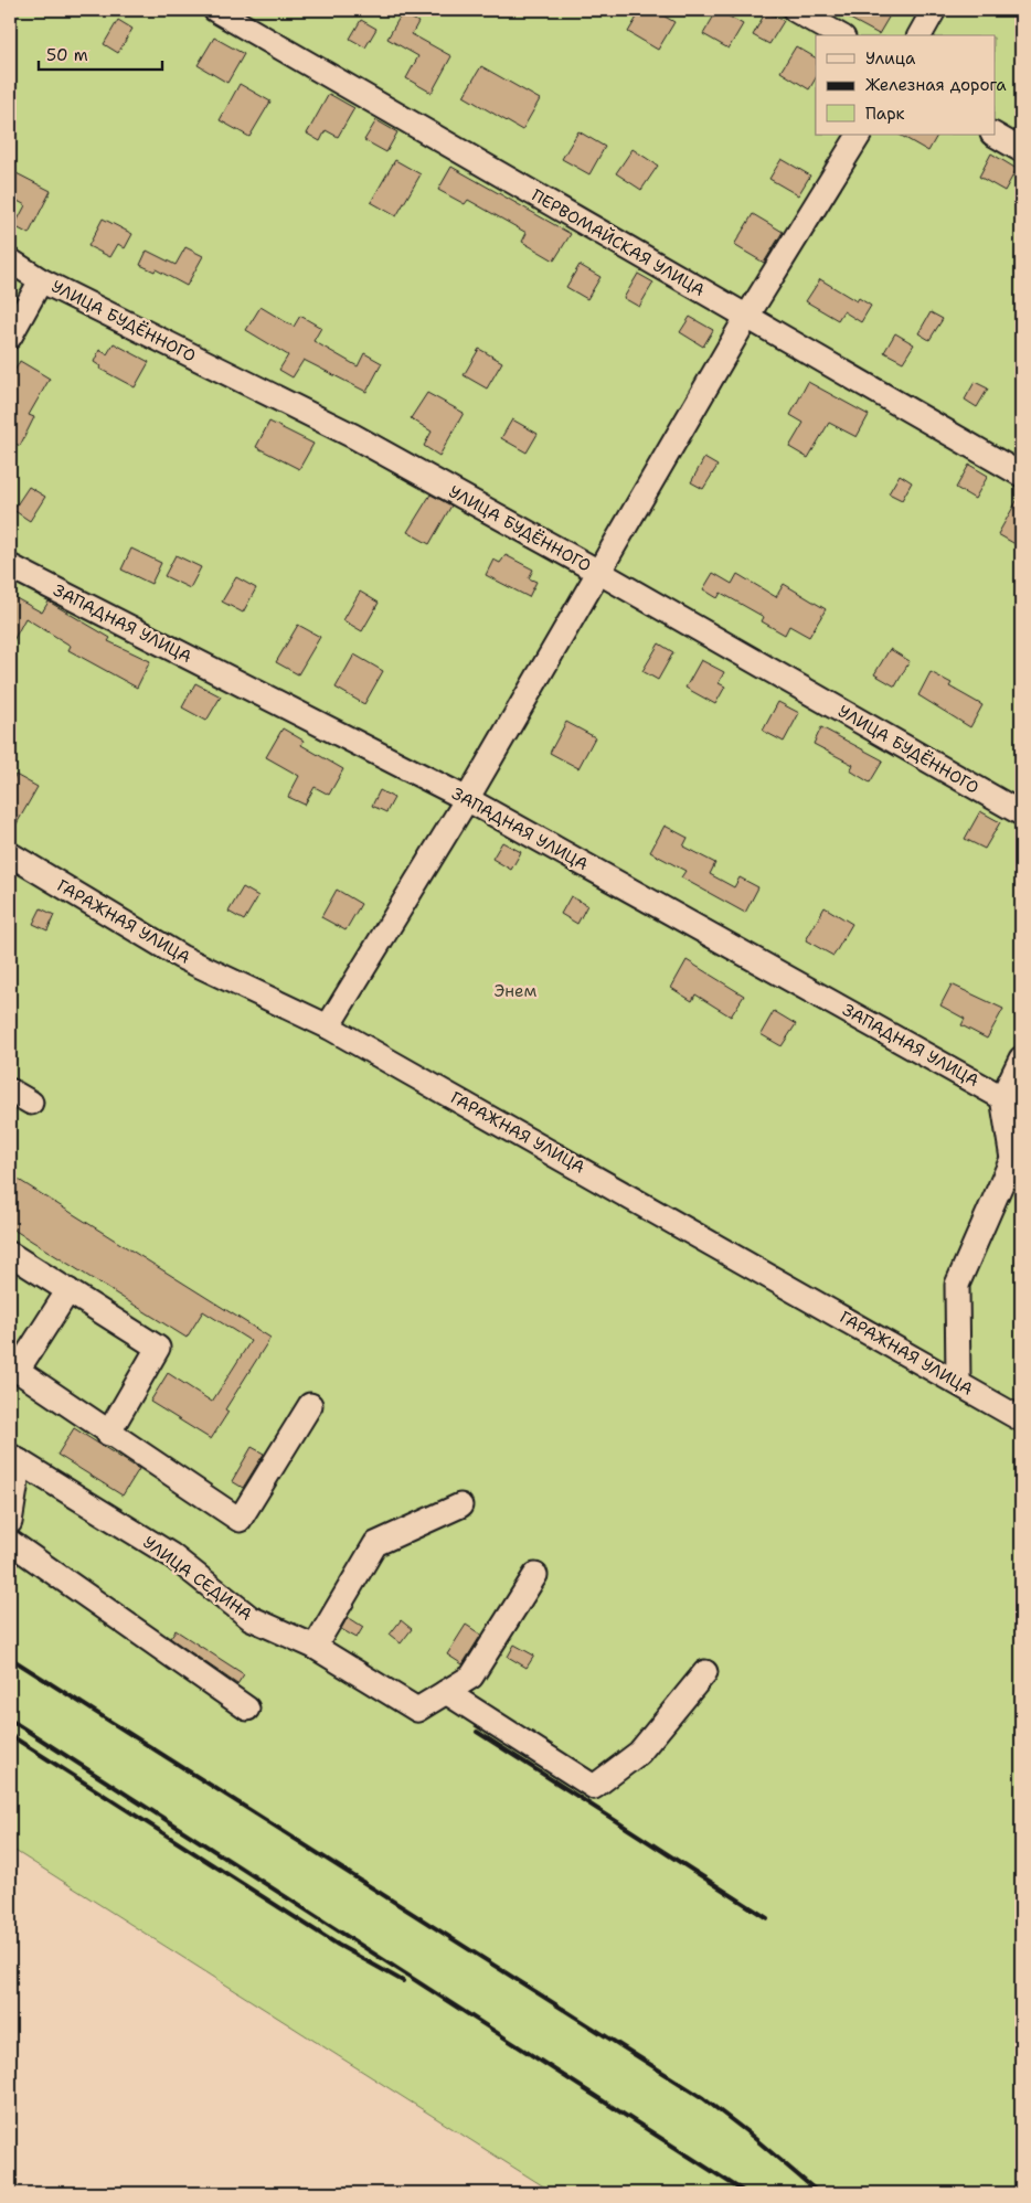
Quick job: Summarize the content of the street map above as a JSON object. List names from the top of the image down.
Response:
{
  "streets": {
    "street": [
      "ПЕРВОМАЙСКАЯ УЛИЦА",
      "УЛИЦА БУДЁННОГО",
      "ЗАПАДНАЯ УЛИЦА",
      "ГАРАЖНАЯ УЛИЦА",
      "УЛИЦА СЕДИНА"
    ]
  },
  "parks": ["Энем"],
  "legend": ["Улица", "Железная дорога", "Парк"],
  "scale_bar": "50 m"
}
